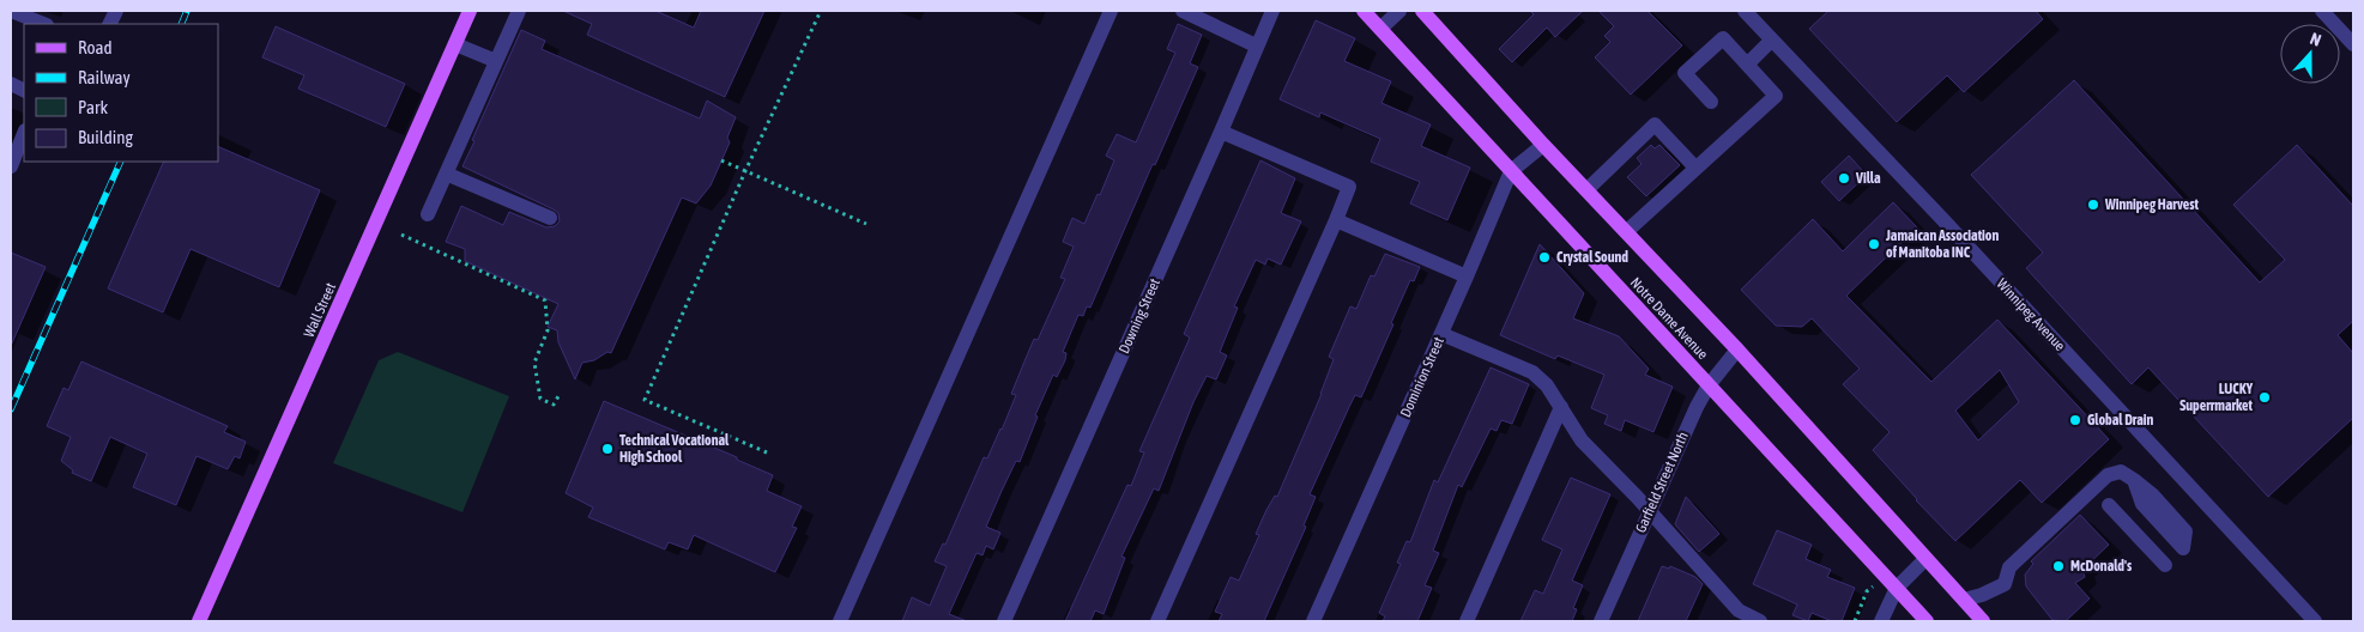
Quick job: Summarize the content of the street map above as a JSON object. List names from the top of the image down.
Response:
{
  "streets": {
    "main road": ["Wall Street", "Notre Dame Avenue"],
    "street": [
      "Winnipeg Avenue",
      "Downing Street",
      "Dominion Street",
      "Garfield Street North"
    ]
  },
  "crossings": [
    ["Notre Dame Avenue", "Dominion Street"],
    ["Notre Dame Avenue", "Garfield Street North"]
  ],
  "places": [
    "Villa",
    "Winnipeg Harvest",
    "Jamaican Association of Manitoba INC",
    "Crystal Sound",
    "LUCKY Superrmarket",
    "Global Drain",
    "Technical Vocational High School",
    "McDonald's"
  ],
  "legend": [
    "Road",
    "Railway",
    "Park",
    "Building"
  ],
  "north": "top"
}
